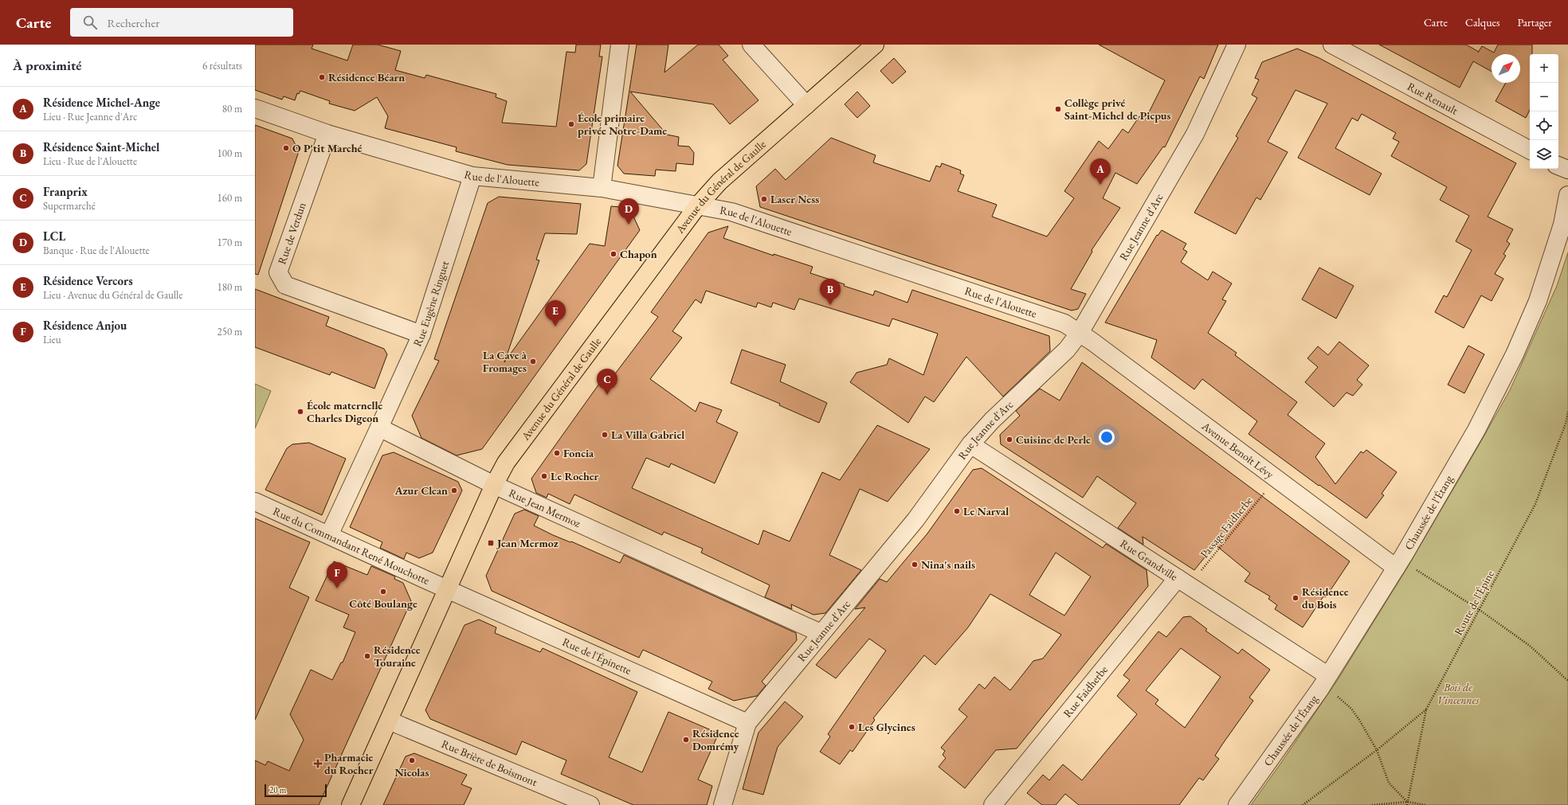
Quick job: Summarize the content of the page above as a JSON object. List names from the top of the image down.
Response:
{
  "streets": {
    "main road": ["Avenue du Général de Gaulle"],
    "street": [
      "Rue Renault",
      "Rue de l'Alouette",
      "Rue Jeanne d'Arc",
      "Rue de Verdun",
      "Rue Eugène Ringuet",
      "Avenue Benoît Lévy",
      "Rue Jean Mermoz",
      "Chaussée de l'Étang",
      "Rue du Commandant René Mouchotte",
      "Rue Grandville",
      "Rue de l'Épinette",
      "Rue Faidherbe",
      "Rue Brière de Boismont"
    ],
    "path": ["Passage Faidherbe", "Route de l'Épine"]
  },
  "crossings": [
    ["Rue de l'Alouette", "Avenue du Général de Gaulle"],
    ["Rue de l'Alouette", "Rue Jeanne d'Arc"],
    ["Rue de l'Alouette", "Rue de Verdun"],
    ["Rue de l'Alouette", "Rue Eugène Ringuet"],
    ["Rue de l'Alouette", "Avenue Benoît Lévy"],
    ["Avenue du Général de Gaulle", "Rue Jean Mermoz"],
    ["Avenue du Général de Gaulle", "Rue du Commandant René Mouchotte"],
    ["Avenue du Général de Gaulle", "Rue de l'Épinette"],
    ["Avenue du Général de Gaulle", "Rue Brière de Boismont"],
    ["Rue Jeanne d'Arc", "Avenue Benoît Lévy"],
    ["Rue Jeanne d'Arc", "Rue Jean Mermoz"],
    ["Rue Jeanne d'Arc", "Rue Grandville"],
    ["Rue Jeanne d'Arc", "Rue de l'Épinette"],
    ["Rue de Verdun", "Rue Eugène Ringuet"],
    ["Rue Eugène Ringuet", "Rue Jean Mermoz"],
    ["Avenue Benoît Lévy", "Chaussée de l'Étang"],
    ["Chaussée de l'Étang", "Rue Grandville"],
    ["Rue du Commandant René Mouchotte", "Rue de l'Épinette"],
    ["Rue Grandville", "Rue Faidherbe"]
  ],
  "parks": ["Bois de Vincennes"],
  "places": {
    "other": [
      "Résidence Béarn",
      "Collège privé Saint-Michel de Picpus",
      "École primaire privée Notre-Dame",
      "O P'tit Marché",
      "Laser Ness",
      "Chapon",
      "La Cave à Fromages",
      "École maternelle Charles Digeon",
      "La Villa Gabriel",
      "Cuisine de Perle",
      "Foncia",
      "Le Rocher",
      "Azur Clean",
      "Le Narval",
      "Nina's nails",
      "Côté Boulange",
      "Résidence du Bois",
      "Résidence Touraine",
      "Les Glycines",
      "Résidence Domrémy",
      "Nicolas"
    ],
    "transit": ["Jean Mermoz"],
    "health": ["Pharmacie du Rocher"]
  },
  "scale_bar": "20 m",
  "north": "top right",
  "page": {
    "header": "Carte",
    "search": "Rechercher",
    "nav": ["Carte", "Calques", "Partager"],
    "heading": ["À proximité", "6 résultats"],
    "map_buttons": ["+", "−"],
    "list": [
      {
        "mark": "A",
        "name": "Résidence Michel-Ange",
        "note": "Lieu · Rue Jeanne d'Arc",
        "value": "80 m"
      },
      {
        "mark": "B",
        "name": "Résidence Saint-Michel",
        "note": "Lieu · Rue de l'Alouette",
        "value": "100 m"
      },
      {
        "mark": "C",
        "name": "Franprix",
        "note": "Supermarché",
        "value": "160 m"
      },
      {
        "mark": "D",
        "name": "LCL",
        "note": "Banque · Rue de l'Alouette",
        "value": "170 m"
      },
      {
        "mark": "E",
        "name": "Résidence Vercors",
        "note": "Lieu · Avenue du Général de Gaulle",
        "value": "180 m"
      },
      {
        "mark": "F",
        "name": "Résidence Anjou",
        "note": "Lieu",
        "value": "250 m"
      }
    ],
    "pins": [
      "A",
      "D",
      "B",
      "E",
      "C",
      "F"
    ],
    "scale": "20 m"
  }
}
